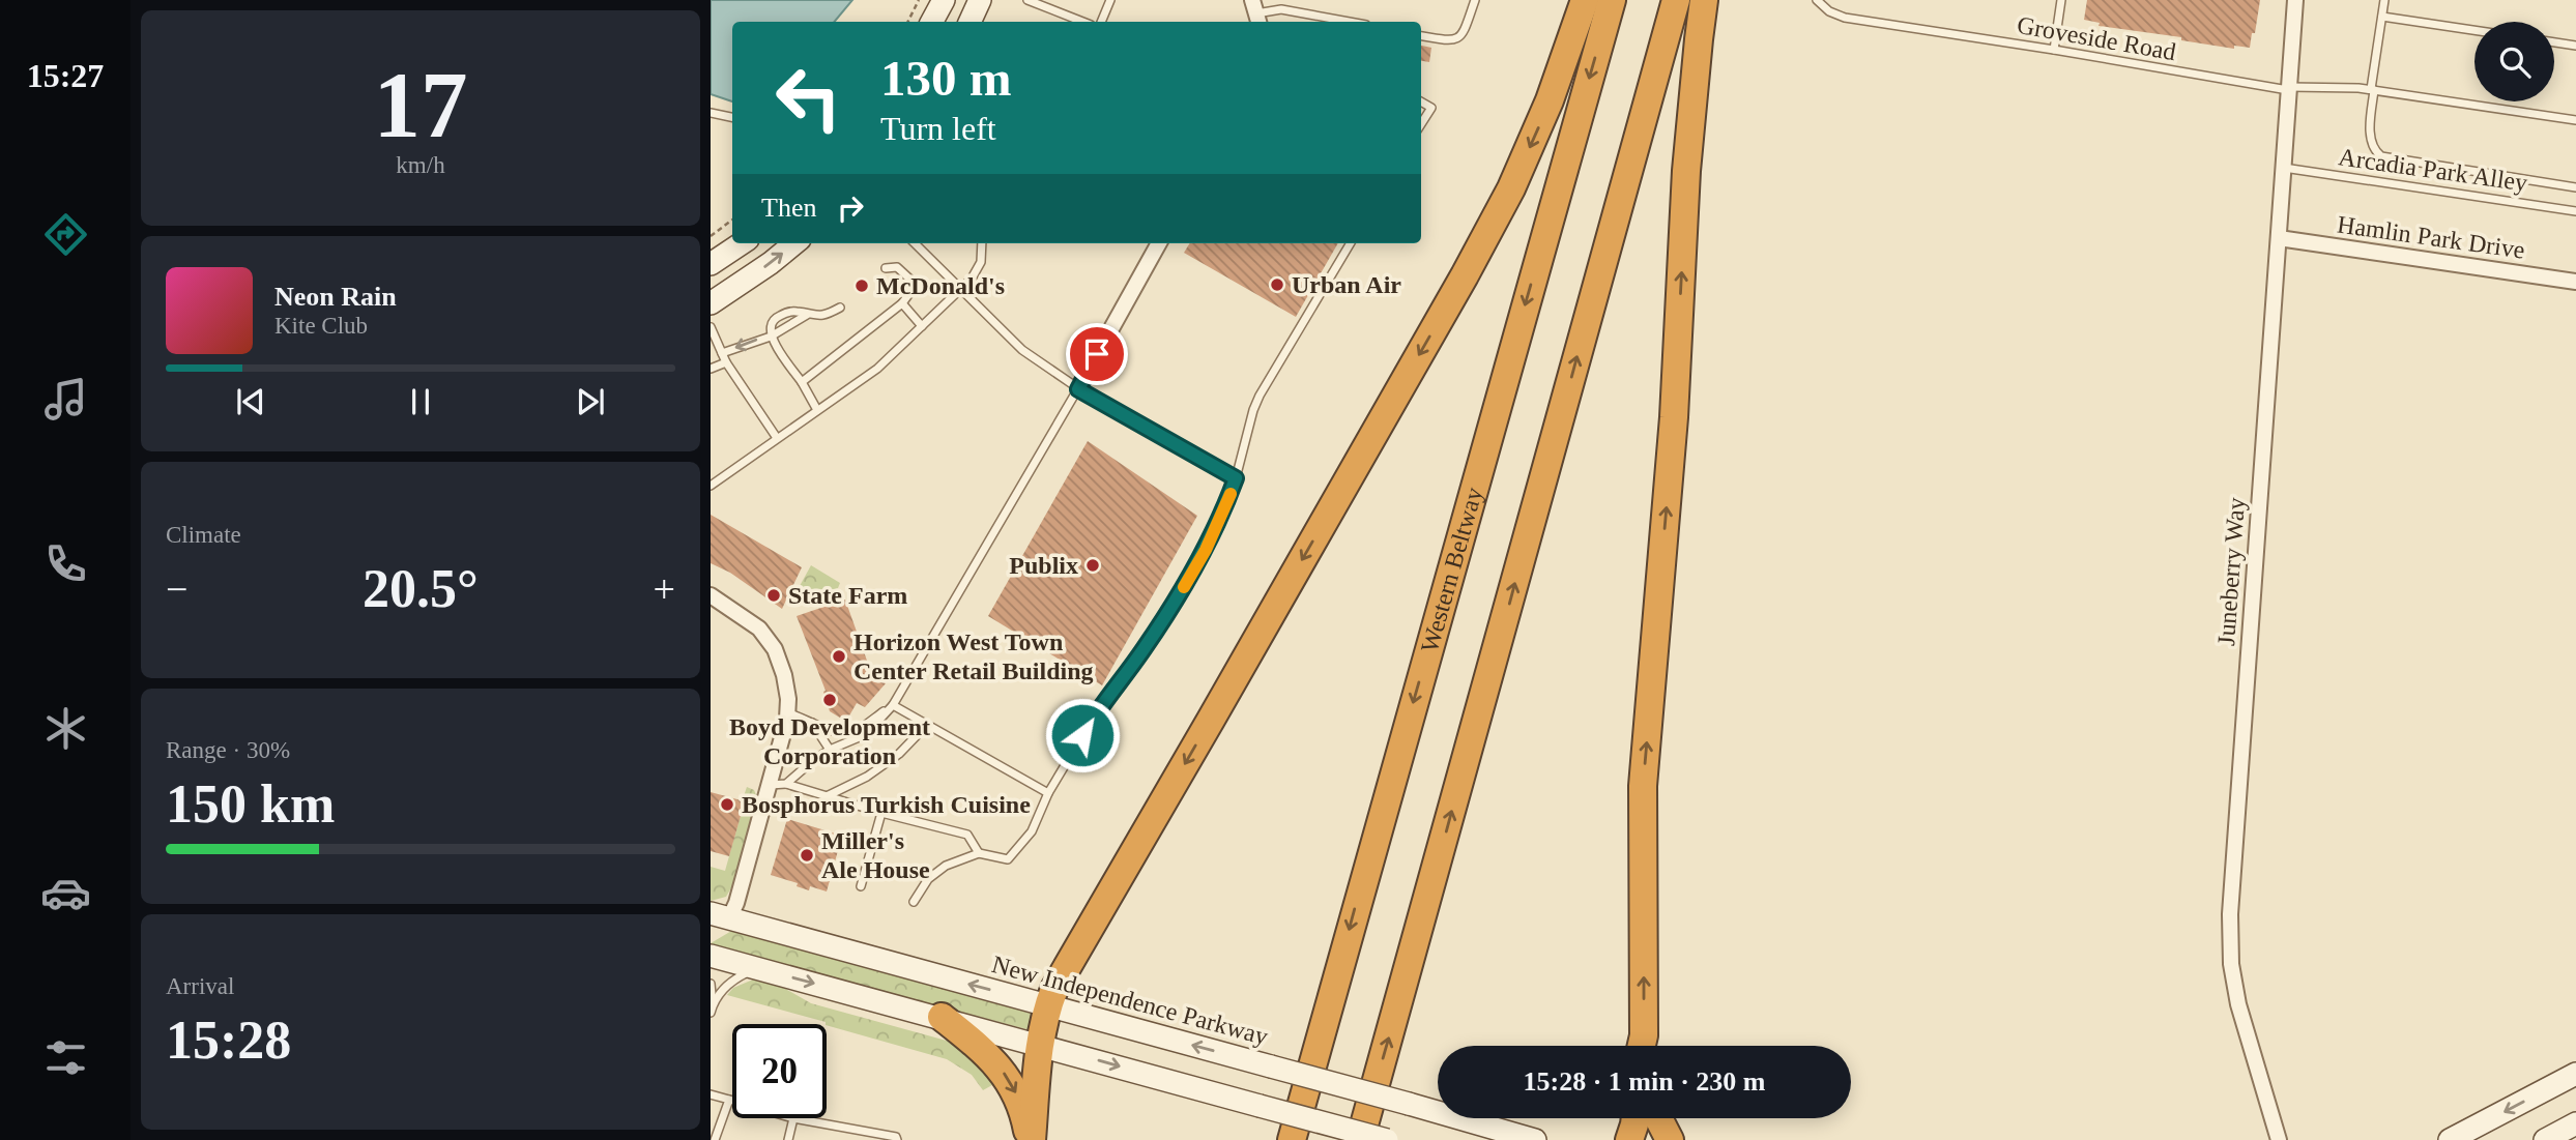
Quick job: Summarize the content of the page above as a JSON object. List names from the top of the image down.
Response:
{
  "streets": {
    "highway": ["Western Beltway"],
    "main road": ["New Independence Parkway"],
    "street": ["Hamlin Park Drive", "Juneberry Way"],
    "lane": ["Groveside Road", "Arcadia Park Alley"]
  },
  "crossings": [
    ["Groveside Road", "Juneberry Way"],
    ["Arcadia Park Alley", "Juneberry Way"],
    ["Hamlin Park Drive", "Juneberry Way"]
  ],
  "places": [
    "Urban Air",
    "McDonald's",
    "Publix",
    "State Farm",
    "Horizon West Town Center Retail Building",
    "Boyd Development Corporation",
    "Bosphorus Turkish Cuisine",
    "Miller's Ale House"
  ],
  "page": {
    "tabs": "15:27",
    "tile": [
      ["17", "km/h"],
      "Climate",
      ["Range · 30%", "150 km"],
      ["Arrival", "15:28"]
    ],
    "turn": ["130 m", "Turn left"],
    "then": "Then",
    "song": ["Neon Rain", "Kite Club"],
    "heat": ["−", "20.5°", "+"],
    "limit": "20",
    "trip": "15:28 · 1 min · 230 m"
  }
}
